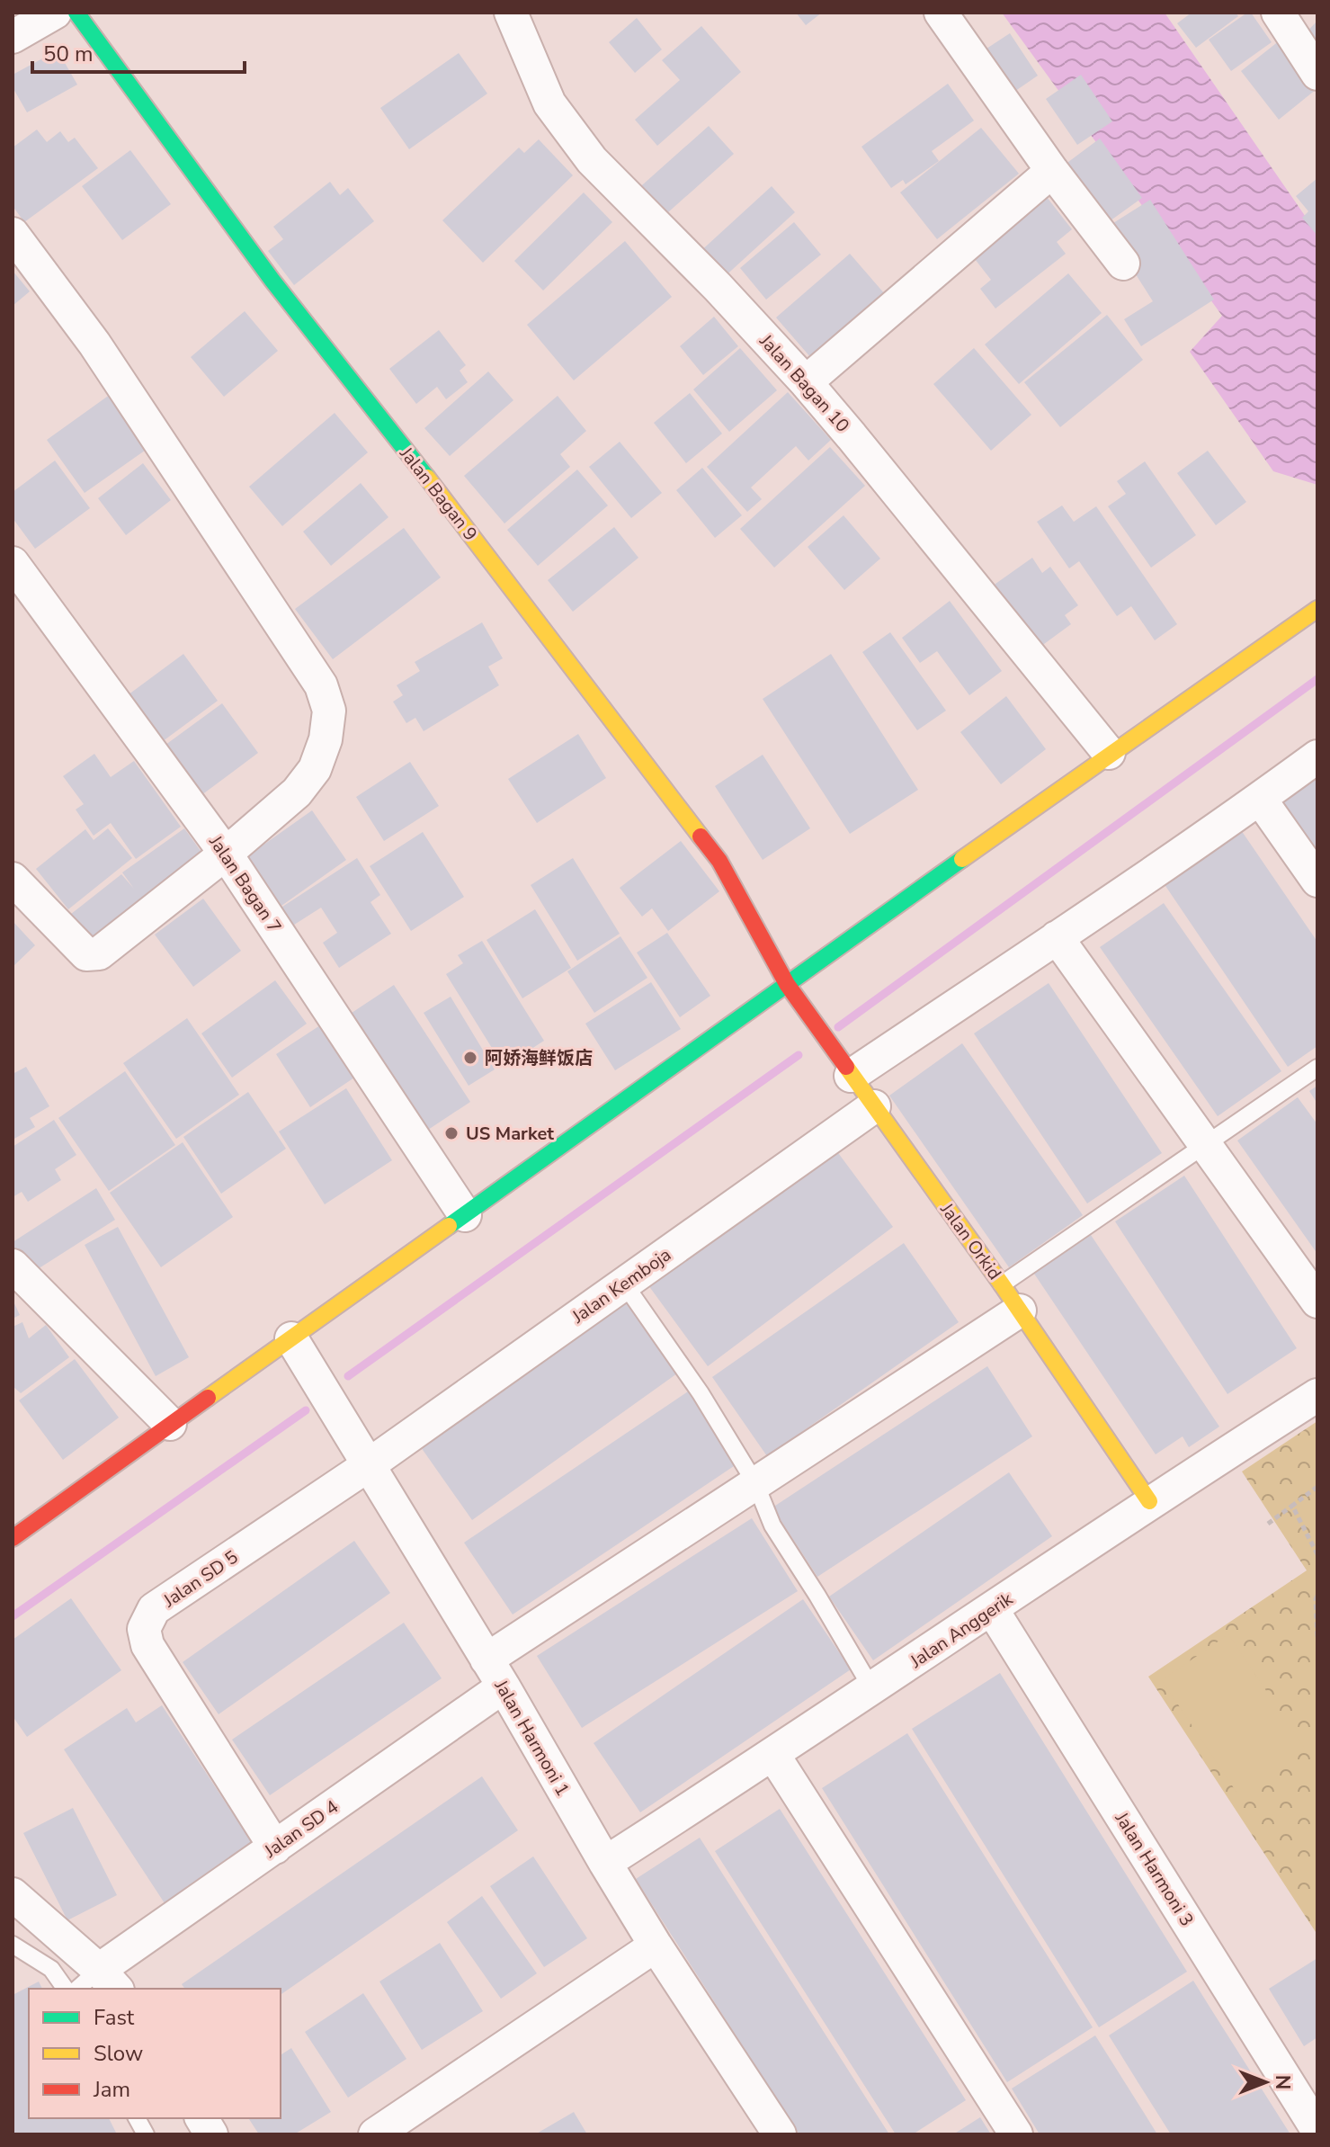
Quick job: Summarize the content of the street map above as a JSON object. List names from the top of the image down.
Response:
{
  "streets": {
    "street": [
      "Jalan Bagan 10",
      "Jalan Bagan 9",
      "Jalan Bagan 7",
      "Jalan Orkid",
      "Jalan Kemboja",
      "Jalan SD 5",
      "Jalan Anggerik",
      "Jalan Harmoni 1",
      "Jalan SD 4",
      "Jalan Harmoni 3"
    ]
  },
  "crossings": [
    ["Jalan Bagan 9", "Jalan Orkid"],
    ["Jalan Orkid", "Jalan Kemboja"],
    ["Jalan Orkid", "Jalan Anggerik"],
    ["Jalan Kemboja", "Jalan SD 5"],
    ["Jalan Kemboja", "Jalan Harmoni 1"],
    ["Jalan SD 5", "Jalan Harmoni 1"],
    ["Jalan SD 5", "Jalan SD 4"],
    ["Jalan Anggerik", "Jalan Harmoni 1"],
    ["Jalan Anggerik", "Jalan Harmoni 3"],
    ["Jalan Harmoni 1", "Jalan SD 4"]
  ],
  "places": ["阿娇海鲜饭店", "US Market"],
  "legend": ["Fast", "Slow", "Jam"],
  "scale_bar": "50 m",
  "north": "right"
}
